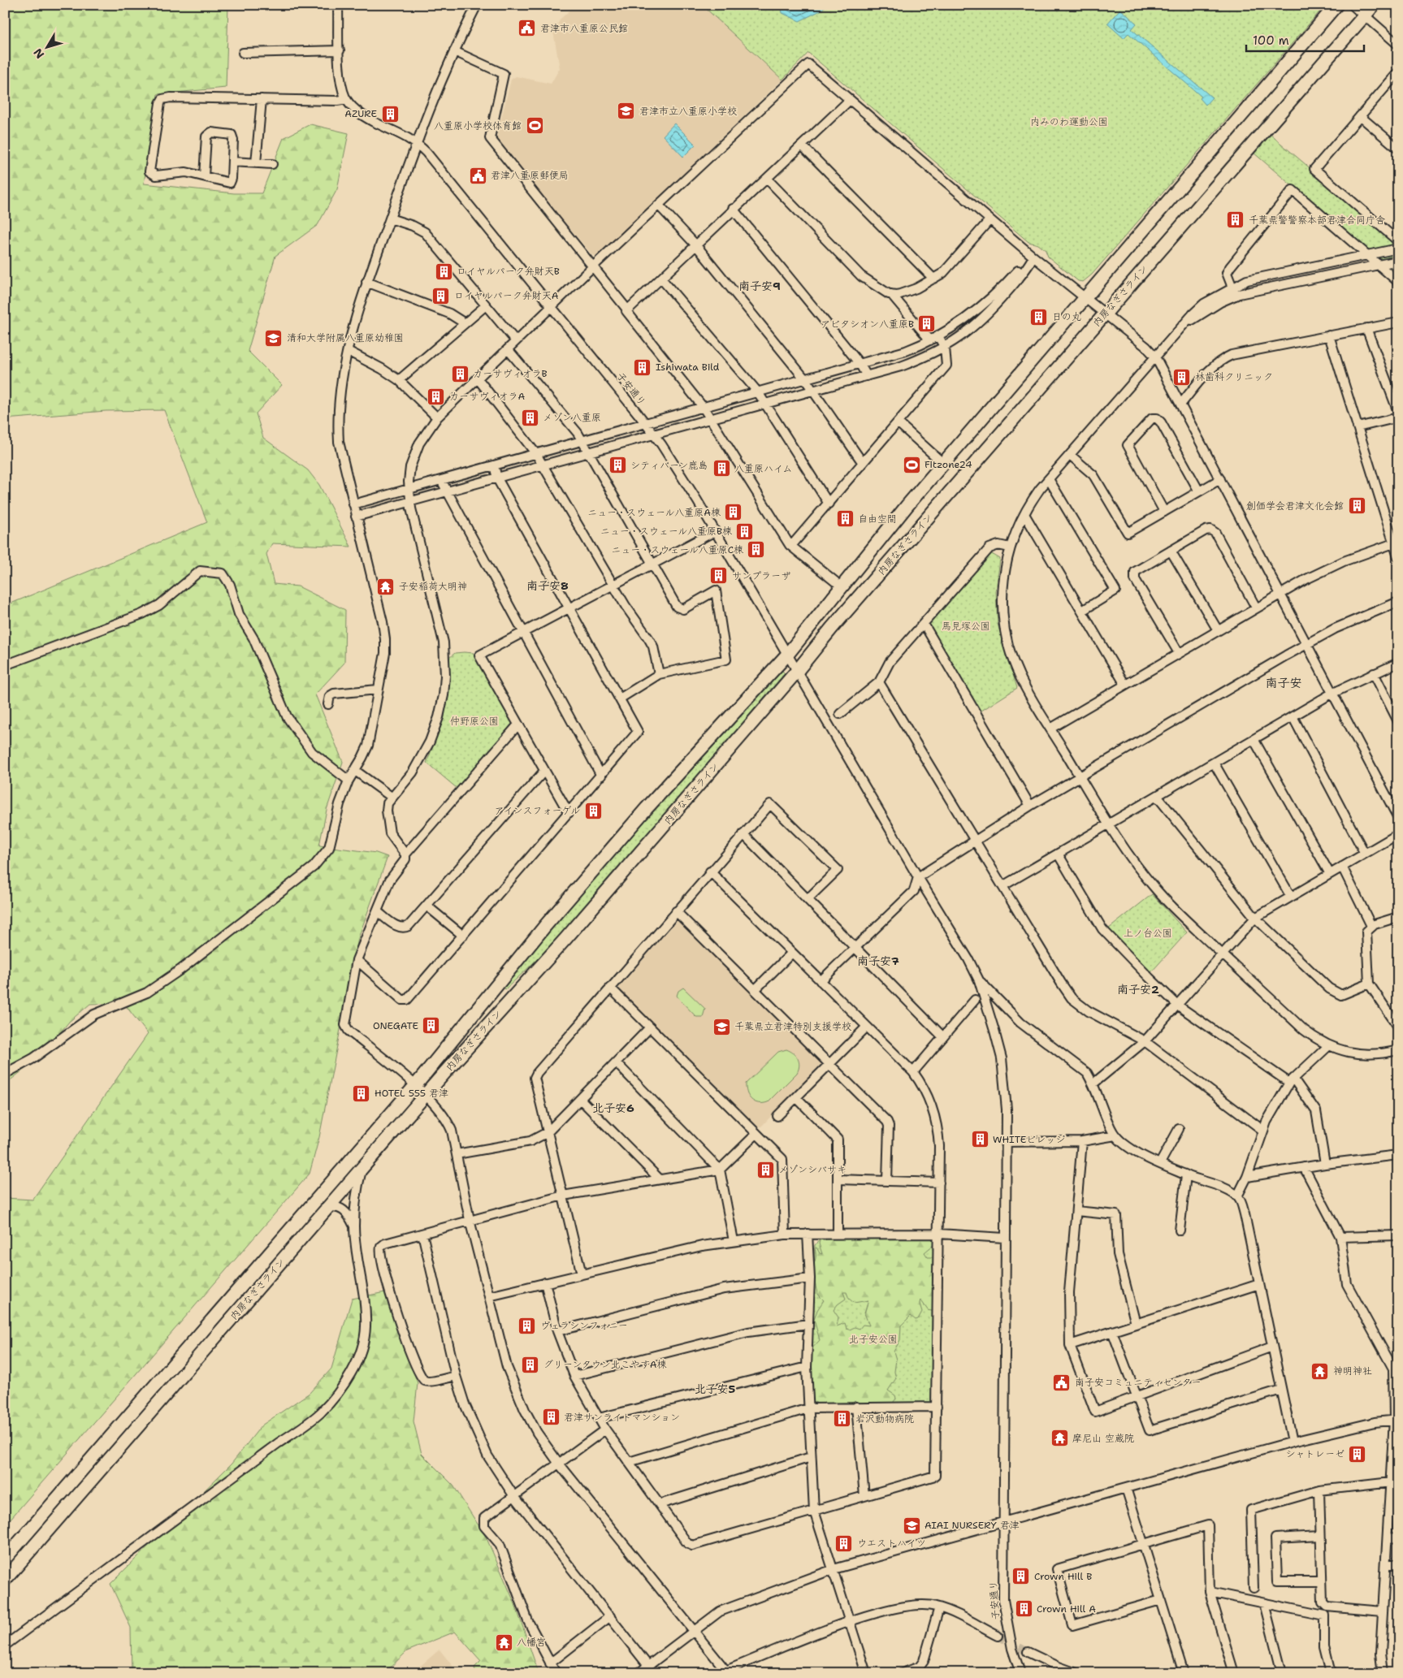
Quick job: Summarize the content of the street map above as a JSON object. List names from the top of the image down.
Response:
{
  "streets": {
    "highway": ["内房なぎさライン"],
    "street": ["子安通り"]
  },
  "crossings": [
    ["内房なぎさライン", "子安通り"]
  ],
  "districts": [
    "南子安9",
    "南子安8",
    "南子安",
    "南子安7",
    "南子安2",
    "北子安6",
    "北子安5"
  ],
  "parks": [
    "内みのわ運動公園",
    "馬見塚公園",
    "仲野原公園",
    "上ノ台公園",
    "北子安公園"
  ],
  "places": {
    "public building": ["君津市八重原公民館", "君津八重原郵便局", "南子安コミュニティセンター"],
    "school or university": [
      "君津市立八重原小学校",
      "清和大学附属八重原幼稚園",
      "千葉県立君津特別支援学校",
      "AIAI NURSERY 君津"
    ],
    "building": [
      "AZURE",
      "千葉県警警察本部君津合同庁舎",
      "ロイヤルパーク弁財天B",
      "ロイヤルパーク弁財天A",
      "日の丸",
      "アビタシオン八重原B",
      "Ishiwata Bild",
      "カーサヴィオラB",
      "林歯科クリニック",
      "カーサヴィオラA",
      "メゾン八重原",
      "シティバーン鹿島",
      "八重原ハイム",
      "創価学会君津文化会館",
      "ニュー・スウェール八重原A棟",
      "自由空間",
      "ニュー・スウェール八重原B棟",
      "ニュー・スウェール八重原C棟",
      "サンプラーザ",
      "アインスフォーゲル",
      "ONEGATE",
      "HOTEL 555 君津",
      "WHITEビレッジ",
      "メゾンシバサキ",
      "ヴェラシンフォニー",
      "グリーンタウン北こやすA棟",
      "君津サンライトマンション",
      "岩沢動物病院",
      "シャトレーゼ",
      "ウエストハイツ",
      "Crown Hill B",
      "Crown Hill A"
    ],
    "sports": ["八重原小学校体育館", "Fitzone24"],
    "temple": [
      "子安稲荷大明神",
      "神明神社",
      "摩尼山 空蔵院",
      "八幡宮"
    ]
  },
  "scale_bar": "100 m",
  "north": "bottom left"
}
